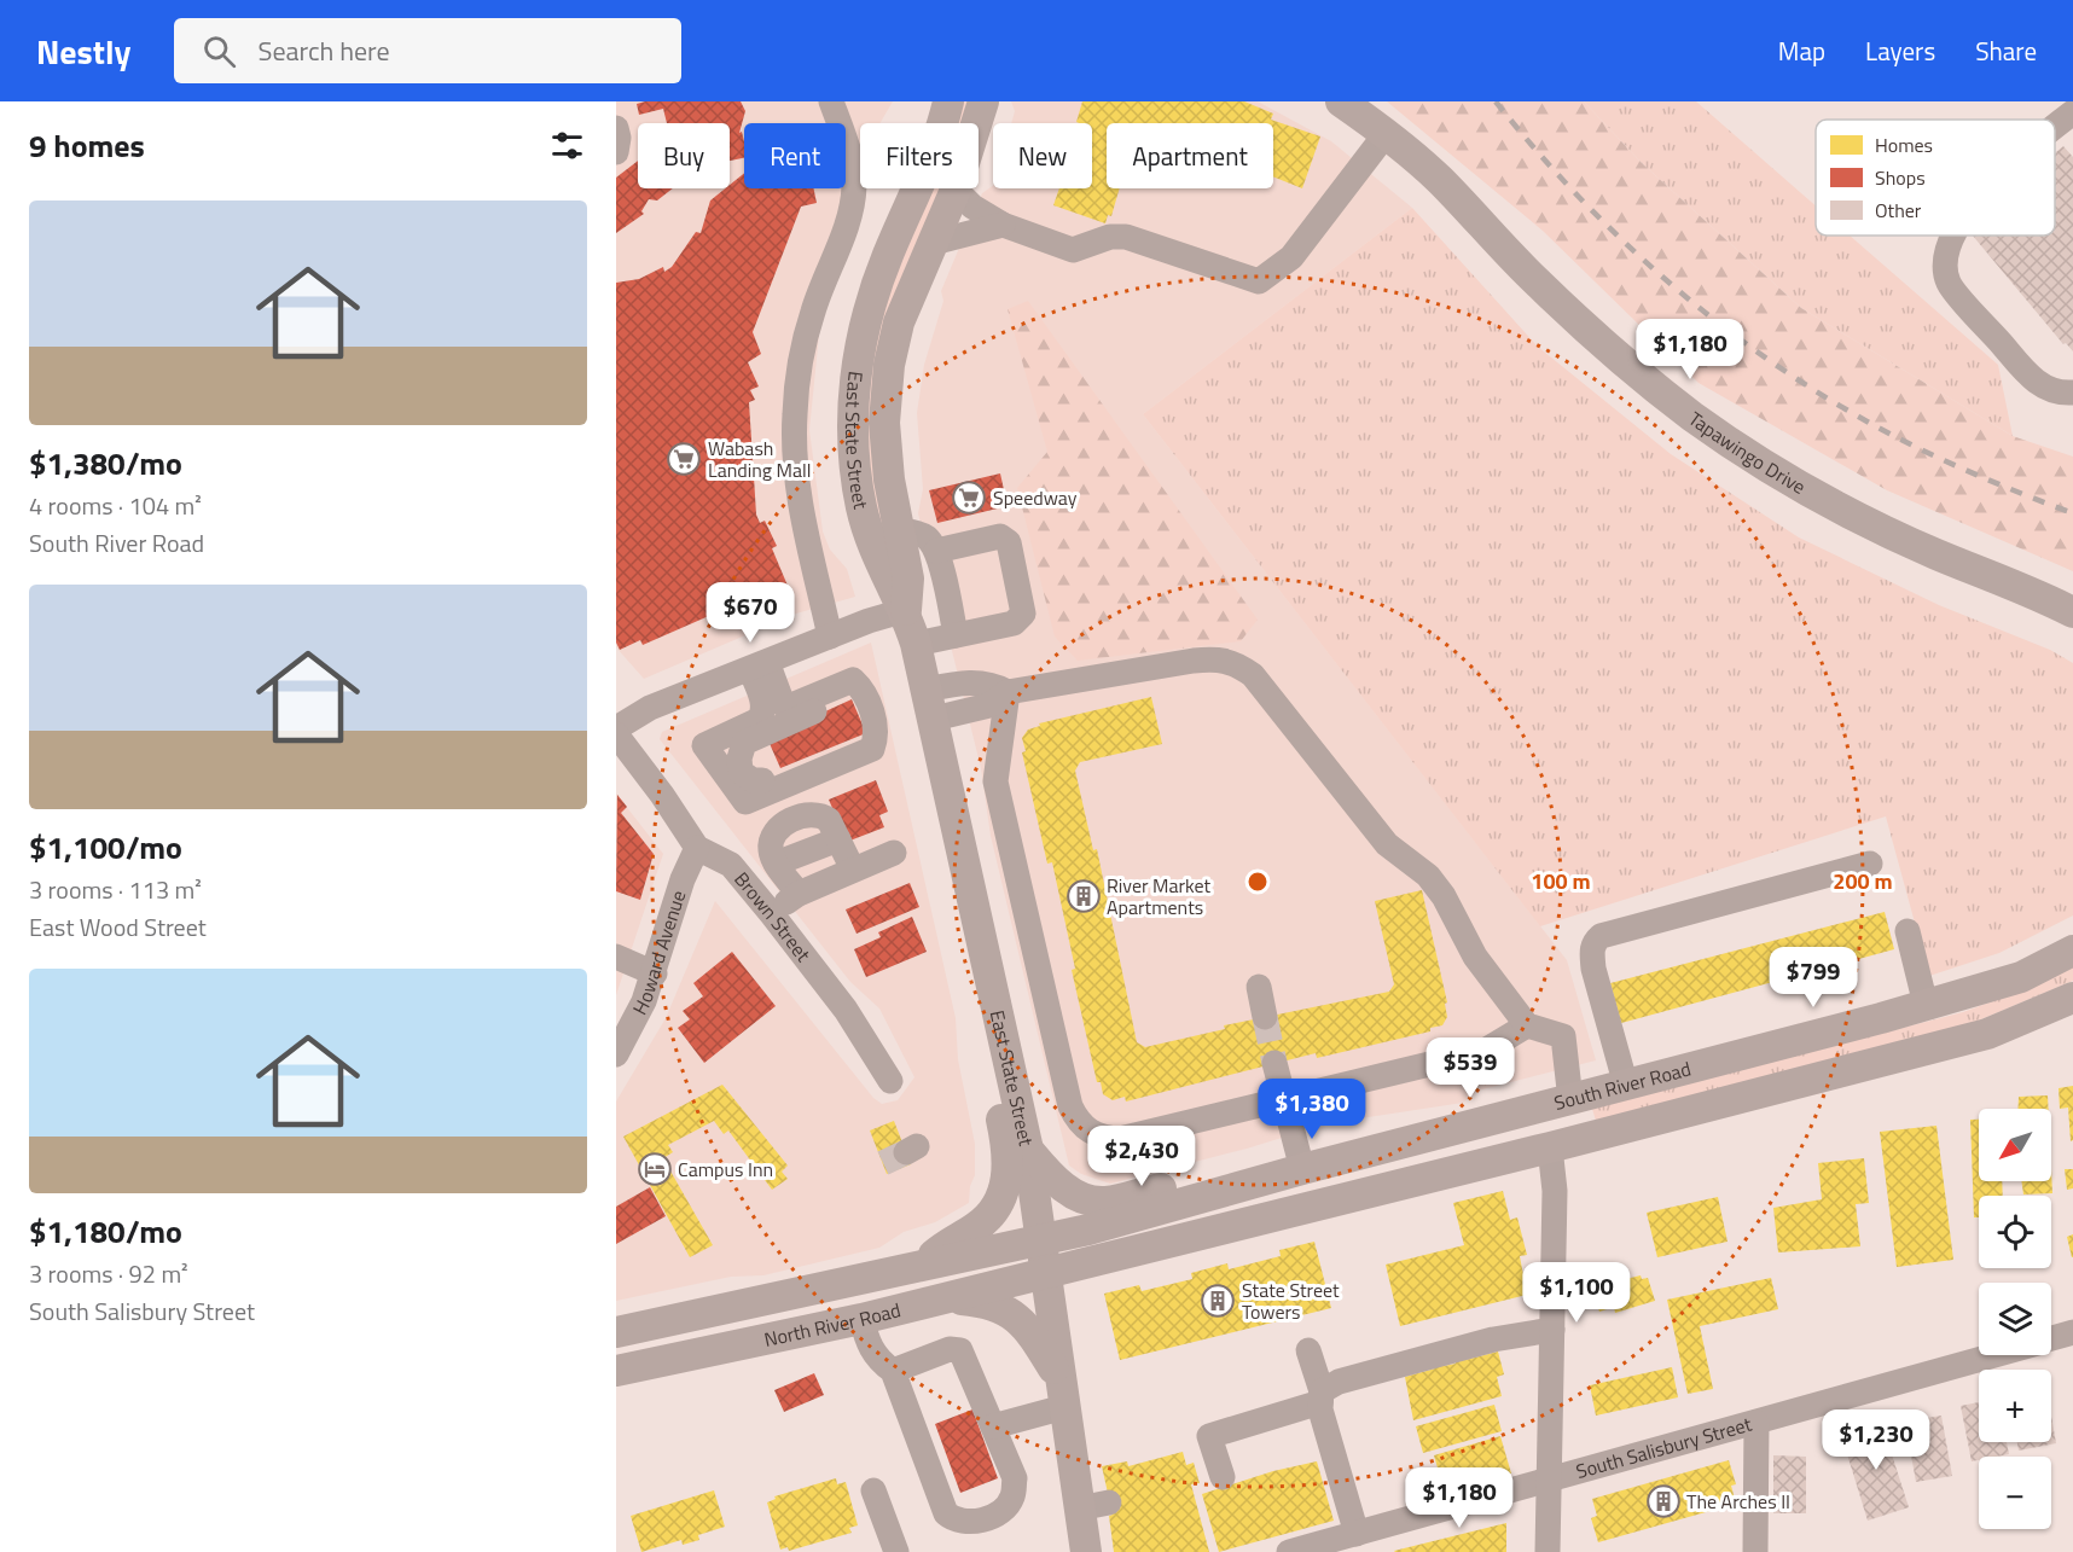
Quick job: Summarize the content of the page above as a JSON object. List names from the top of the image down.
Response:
{
  "streets": {
    "main road": [
      "East State Street",
      "Tapawingo Drive",
      "South River Road",
      "North River Road"
    ],
    "street": ["Brown Street", "Howard Avenue", "South Salisbury Street"]
  },
  "crossings": [
    ["East State Street", "South River Road"],
    ["East State Street", "North River Road"],
    ["Brown Street", "Howard Avenue"],
    ["South River Road", "North River Road"]
  ],
  "places": {
    "supermarket": ["Wabash Landing Mall", "Speedway"],
    "building": ["River Market Apartments", "State Street Towers", "The Arches II"],
    "hotel": ["Campus Inn"]
  },
  "legend": ["Homes", "Shops", "Other"],
  "north": "bottom left",
  "page": {
    "header": "Nestly",
    "search": "Search here",
    "nav": ["Map", "Layers", "Share"],
    "heading": "9 homes",
    "chip": [
      "Buy",
      "Rent",
      "Filters",
      "New",
      "Apartment"
    ],
    "list": [
      {
        "name": "$1,380/mo",
        "note": "4 rooms · 104 m² · South River Road"
      },
      {
        "name": "$1,100/mo",
        "note": "3 rooms · 113 m² · East Wood Street"
      },
      {
        "name": "$1,180/mo",
        "note": "3 rooms · 92 m² · South Salisbury Street"
      }
    ],
    "price": [
      "$1,180",
      "$670",
      "$799",
      "$539",
      "$1,380",
      "$2,430",
      "$1,100",
      "$1,230",
      "$1,180"
    ],
    "map_buttons": ["+", "−"]
  },
  "rings": ["100 m", "200 m"]
}
